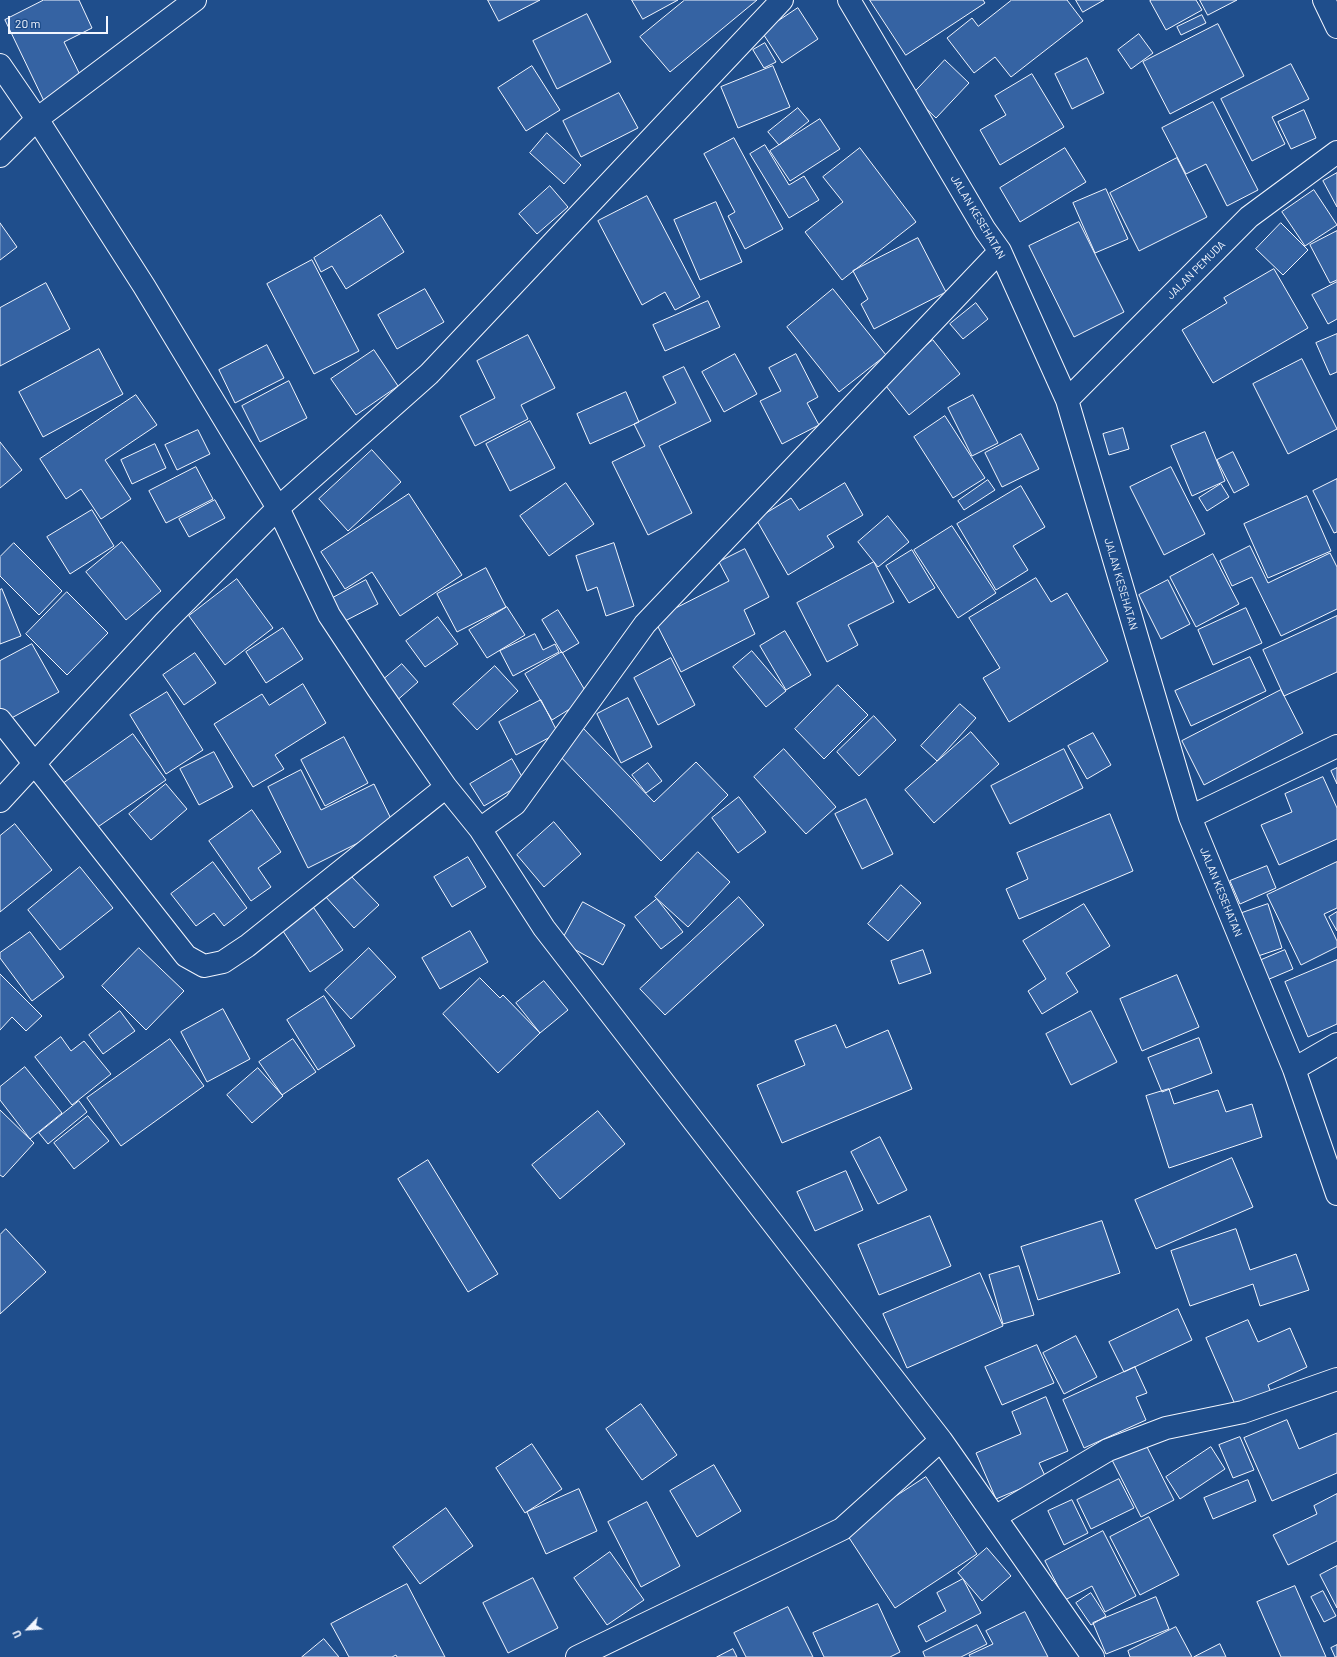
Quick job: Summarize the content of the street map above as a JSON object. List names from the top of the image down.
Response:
{
  "streets": {
    "street": ["JALAN KESEHATAN", "JALAN PEMUDA"]
  },
  "crossings": [
    ["JALAN KESEHATAN", "JALAN PEMUDA"]
  ],
  "scale_bar": "20 m",
  "north": "bottom left"
}
